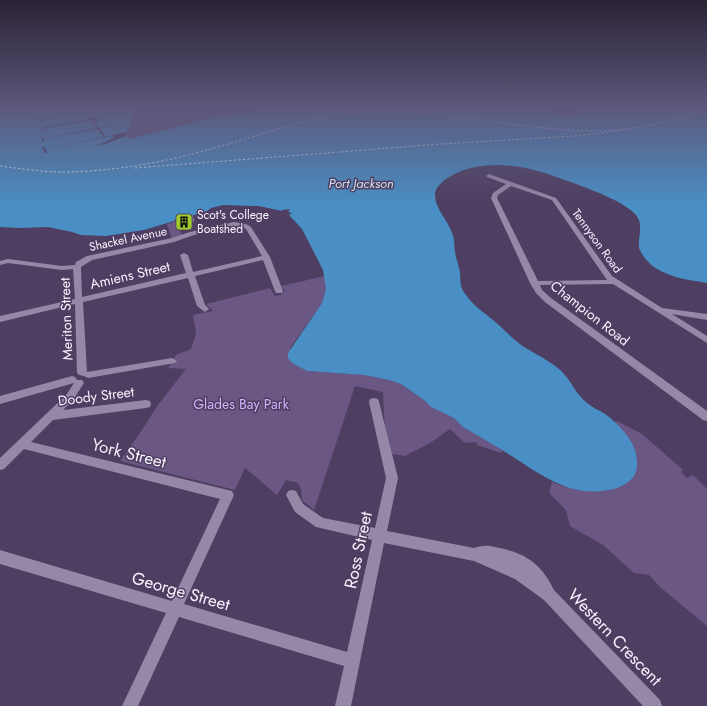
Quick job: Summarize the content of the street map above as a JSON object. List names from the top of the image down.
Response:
{
  "streets": {
    "street": [
      "Shackel Avenue",
      "Tennyson Road",
      "Amiens Street",
      "Champion Road",
      "Meriton Street",
      "Doody Street",
      "York Street",
      "Ross Street",
      "George Street",
      "Western Crescent"
    ]
  },
  "crossings": [
    ["Shackel Avenue", "Amiens Street"],
    ["Shackel Avenue", "Meriton Street"],
    ["Tennyson Road", "Champion Road"],
    ["Amiens Street", "Meriton Street"],
    ["York Street", "George Street"],
    ["Ross Street", "George Street"],
    ["Ross Street", "Western Crescent"]
  ],
  "water": ["Port Jackson"],
  "parks": ["Glades Bay Park"],
  "places": {
    "building": ["Scot's College Boatshed"]
  }
}
